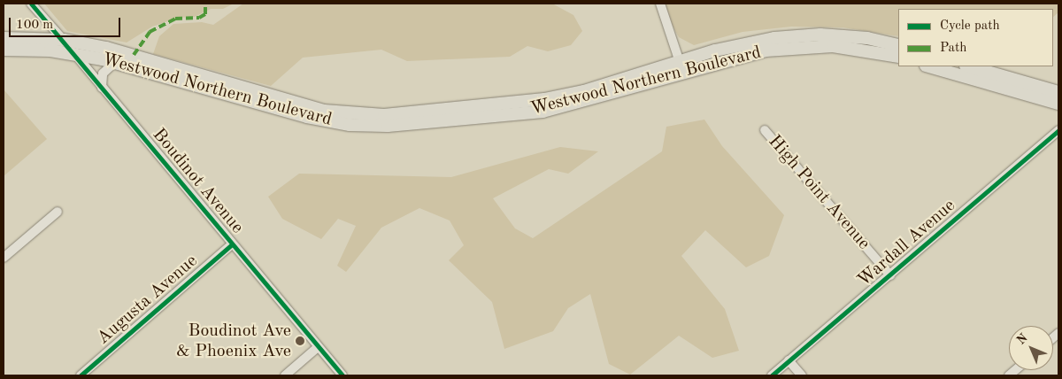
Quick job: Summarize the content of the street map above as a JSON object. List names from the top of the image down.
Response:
{
  "streets": {
    "main road": ["Westwood Northern Boulevard"],
    "street": [
      "Boudinot Avenue",
      "High Point Avenue",
      "Wardall Avenue",
      "Augusta Avenue"
    ]
  },
  "crossings": [
    ["Westwood Northern Boulevard", "Boudinot Avenue"],
    ["Boudinot Avenue", "Augusta Avenue"],
    ["High Point Avenue", "Wardall Avenue"]
  ],
  "places": ["Boudinot Ave & Phoenix Ave"],
  "legend": ["Cycle path", "Path"],
  "scale_bar": "100 m",
  "north": "top left"
}
